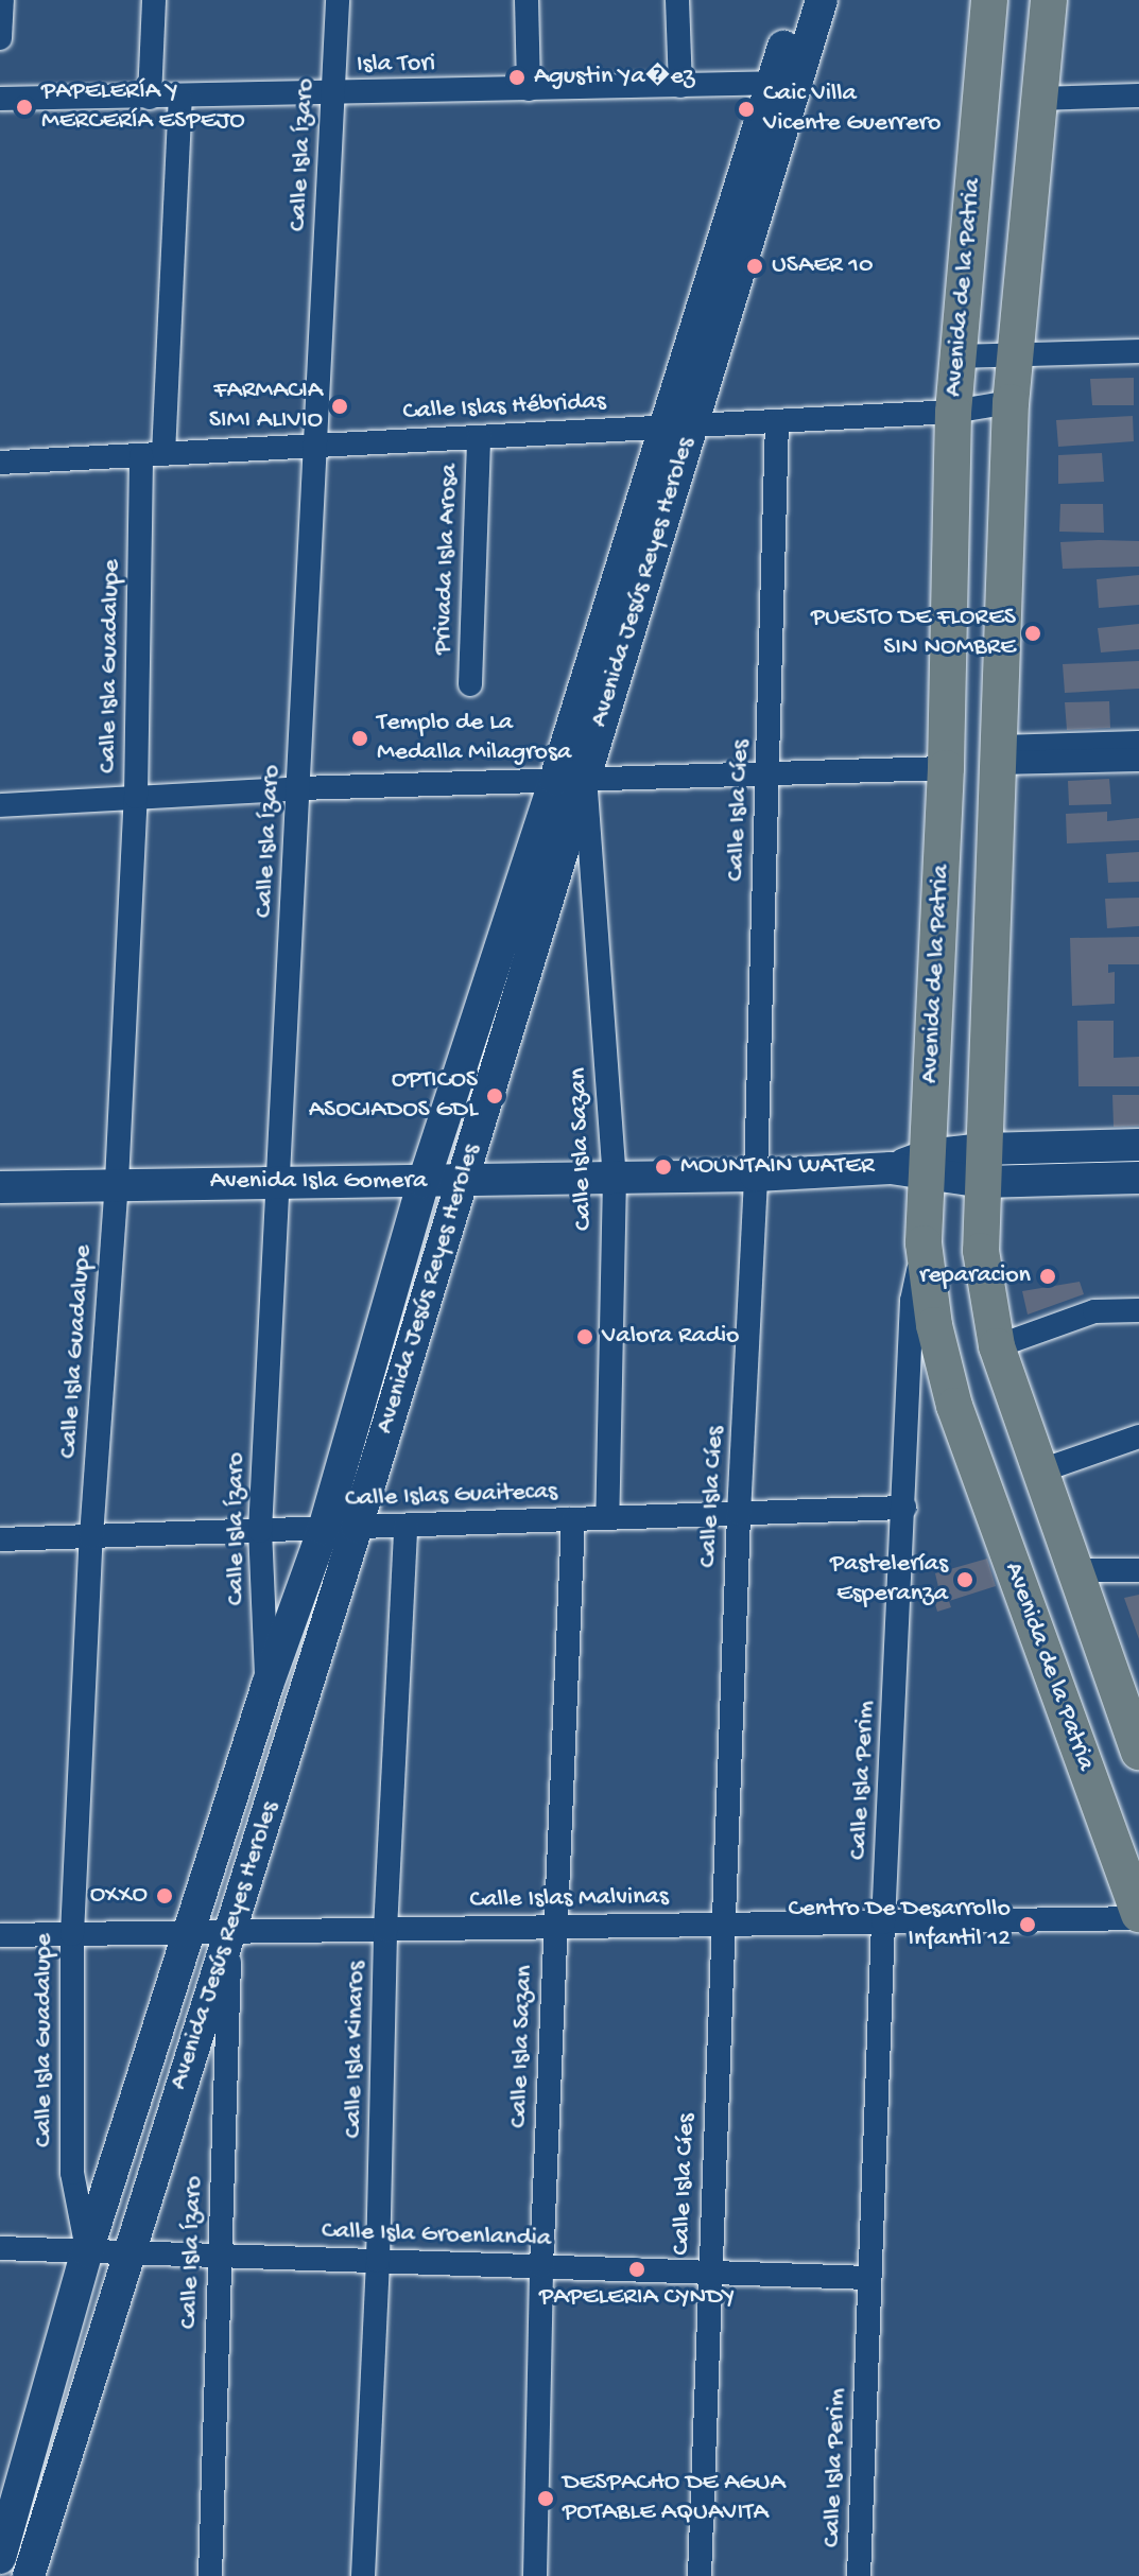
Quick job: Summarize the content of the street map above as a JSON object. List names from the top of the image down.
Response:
{
  "streets": {
    "main road": ["Avenida de la Patria"],
    "street": [
      "Isla Tori",
      "Calle Isla Ízaro",
      "Calle Islas Hébridas",
      "Privada Isla Arosa",
      "Avenida Jesús Reyes Heroles",
      "Calle Isla Guadalupe",
      "Calle Isla Cíes",
      "Calle Isla Sazan",
      "Avenida Isla Gomera",
      "Calle Islas Guaitecas",
      "Calle Isla Perim",
      "Calle Islas Malvinas",
      "Calle Isla Kinaros",
      "Calle Isla Groenlandia"
    ]
  },
  "crossings": [
    ["Isla Tori", "Calle Isla Ízaro"],
    ["Isla Tori", "Avenida Jesús Reyes Heroles"],
    ["Isla Tori", "Calle Isla Guadalupe"],
    ["Calle Isla Ízaro", "Calle Islas Hébridas"],
    ["Calle Isla Ízaro", "Avenida Jesús Reyes Heroles"],
    ["Calle Isla Ízaro", "Avenida Isla Gomera"],
    ["Calle Isla Ízaro", "Calle Islas Guaitecas"],
    ["Calle Isla Ízaro", "Calle Islas Malvinas"],
    ["Calle Isla Ízaro", "Calle Isla Groenlandia"],
    ["Avenida de la Patria", "Calle Islas Hébridas"],
    ["Avenida de la Patria", "Avenida Isla Gomera"],
    ["Avenida de la Patria", "Calle Isla Perim"],
    ["Avenida de la Patria", "Calle Islas Malvinas"],
    ["Calle Islas Hébridas", "Privada Isla Arosa"],
    ["Calle Islas Hébridas", "Avenida Jesús Reyes Heroles"],
    ["Calle Islas Hébridas", "Calle Isla Guadalupe"],
    ["Calle Islas Hébridas", "Calle Isla Cíes"],
    ["Avenida Jesús Reyes Heroles", "Calle Isla Guadalupe"],
    ["Avenida Jesús Reyes Heroles", "Calle Isla Sazan"],
    ["Avenida Jesús Reyes Heroles", "Avenida Isla Gomera"],
    ["Avenida Jesús Reyes Heroles", "Calle Islas Guaitecas"],
    ["Avenida Jesús Reyes Heroles", "Calle Islas Malvinas"],
    ["Avenida Jesús Reyes Heroles", "Calle Isla Groenlandia"],
    ["Calle Isla Guadalupe", "Avenida Isla Gomera"],
    ["Calle Isla Guadalupe", "Calle Islas Guaitecas"],
    ["Calle Isla Guadalupe", "Calle Islas Malvinas"],
    ["Calle Isla Guadalupe", "Calle Isla Groenlandia"],
    ["Calle Isla Cíes", "Avenida Isla Gomera"],
    ["Calle Isla Cíes", "Calle Islas Guaitecas"],
    ["Calle Isla Cíes", "Calle Islas Malvinas"],
    ["Calle Isla Cíes", "Calle Isla Groenlandia"],
    ["Calle Isla Sazan", "Avenida Isla Gomera"],
    ["Calle Isla Sazan", "Calle Islas Guaitecas"],
    ["Calle Isla Sazan", "Calle Islas Malvinas"],
    ["Calle Isla Sazan", "Calle Isla Groenlandia"],
    ["Calle Islas Guaitecas", "Calle Isla Perim"],
    ["Calle Islas Guaitecas", "Calle Isla Kinaros"],
    ["Calle Isla Perim", "Calle Islas Malvinas"],
    ["Calle Isla Perim", "Calle Isla Groenlandia"],
    ["Calle Islas Malvinas", "Calle Isla Kinaros"],
    ["Calle Isla Kinaros", "Calle Isla Groenlandia"]
  ],
  "places": [
    "Agustin Ya�ez",
    "PAPELERÍA Y MERCERÍA ESPEJO",
    "Caic Villa Vicente Guerrero",
    "USAER 10",
    "FARMACIA SIMI ALIVIO",
    "PUESTO DE FLORES SIN NOMBRE",
    "Templo de La Medalla Milagrosa",
    "OPTICOS ASOCIADOS GDL",
    "MOUNTAIN WATER",
    "reparacion",
    "Valora Radio",
    "Pastelerías Esperanza",
    "OXXO",
    "Centro De Desarrollo Infantil 12",
    "PAPELERIA CYNDY",
    "DESPACHO DE AGUA POTABLE AQUAVITA"
  ]
}
